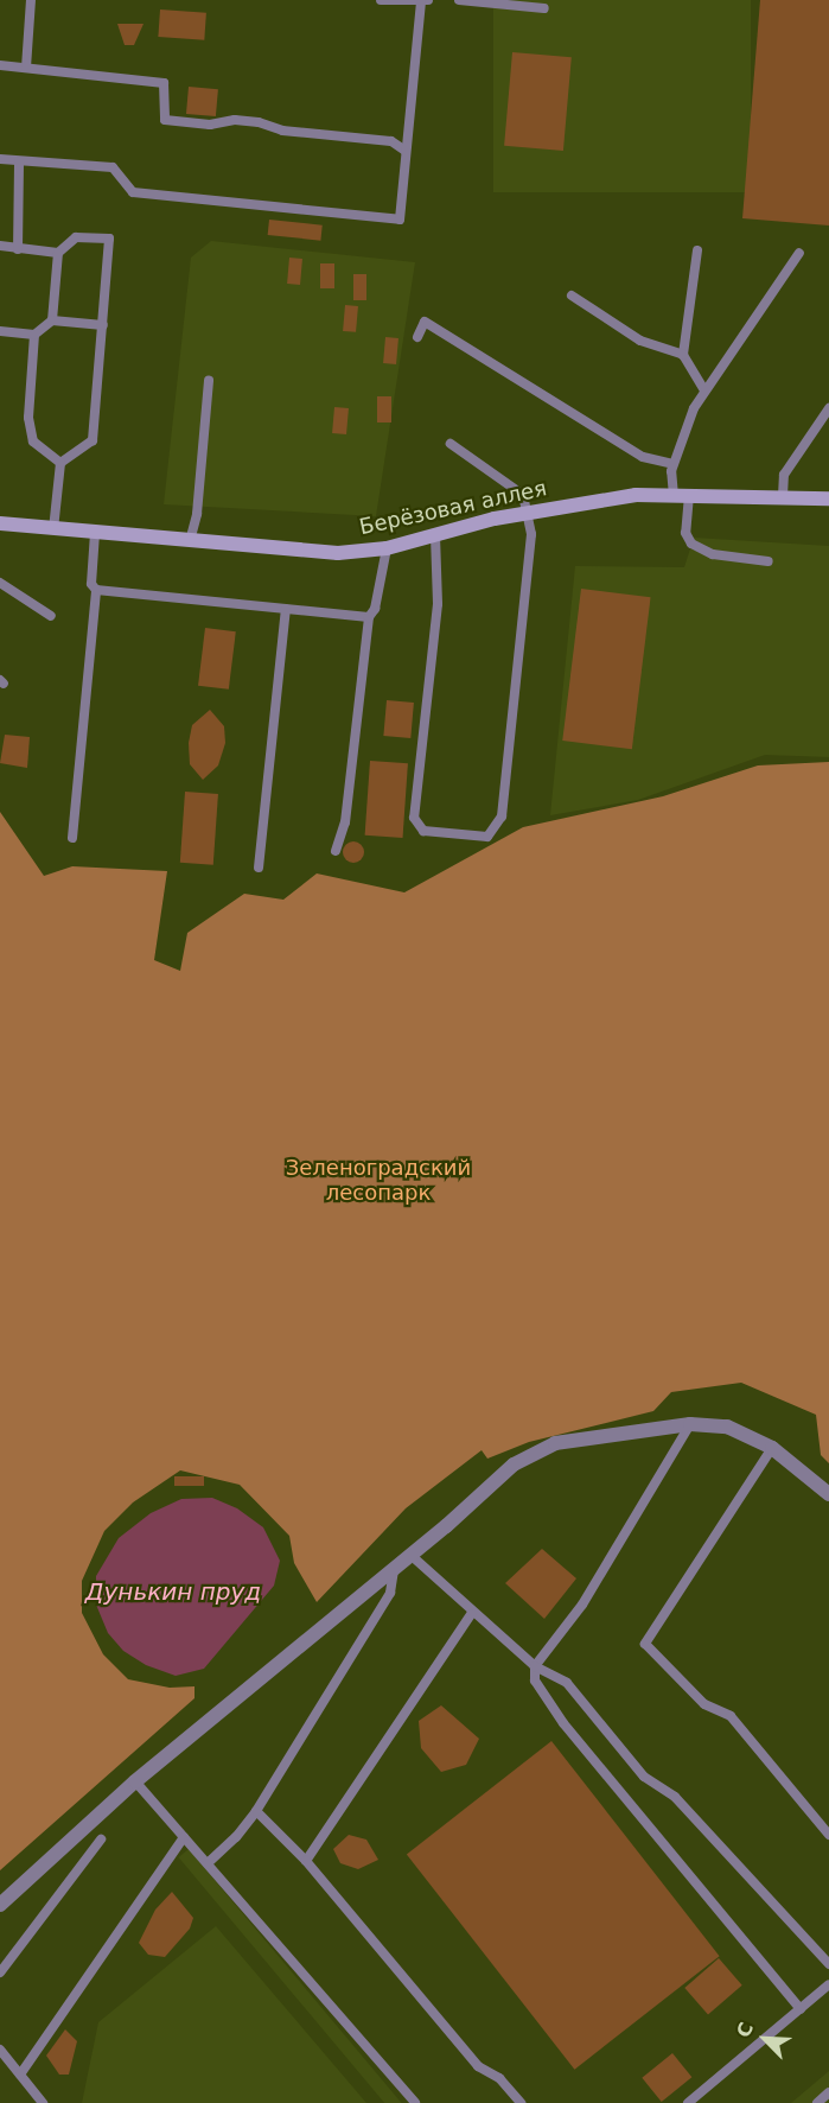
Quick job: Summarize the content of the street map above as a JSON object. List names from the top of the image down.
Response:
{
  "streets": {
    "street": ["Берёзовая аллея"]
  },
  "water": ["Дунькин пруд"],
  "parks": ["Зеленоградский лесопарк"],
  "north": "top left"
}
